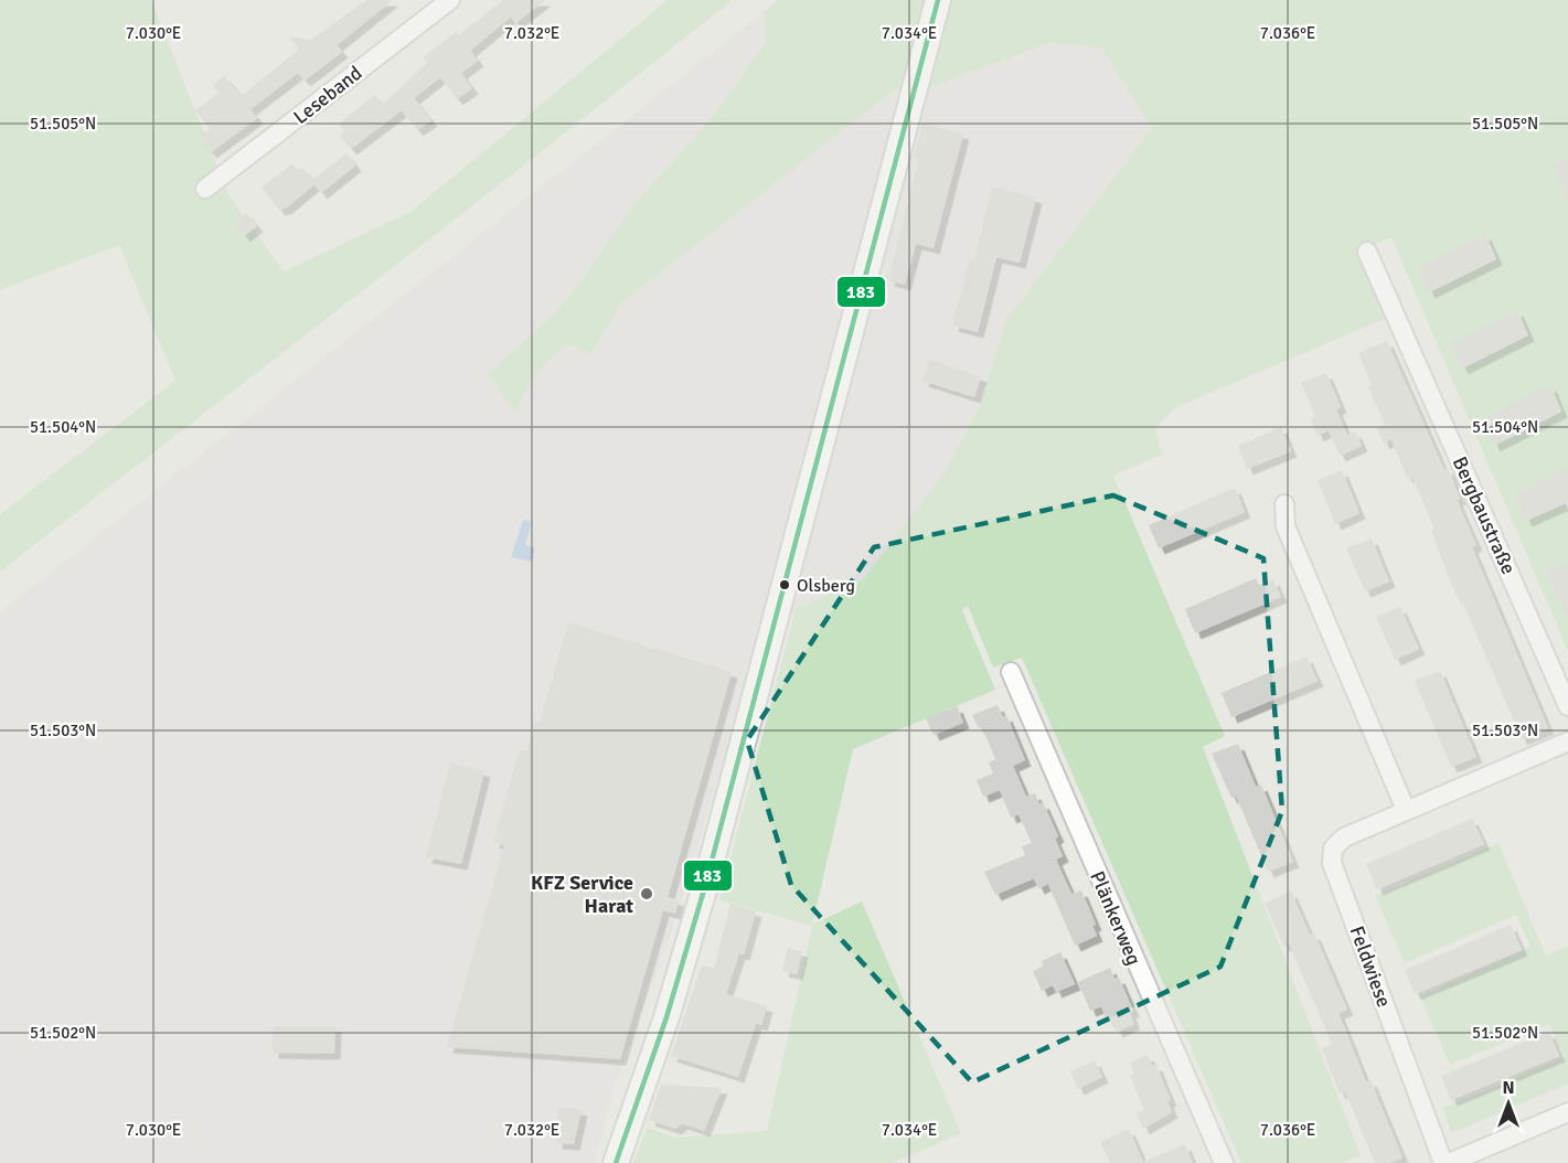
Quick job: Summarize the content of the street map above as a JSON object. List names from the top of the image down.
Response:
{
  "streets": {
    "street": [
      "Leseband",
      "Bergbaustraße",
      "Plänkerweg",
      "Feldwiese"
    ]
  },
  "places": ["Olsberg", "KFZ Service Harat"],
  "lines": ["transit line 183"],
  "north": "top",
  "coordinates": [
    "7.030°E",
    "7.032°E",
    "7.034°E",
    "7.036°E",
    "51.505°N",
    "51.504°N",
    "51.503°N",
    "51.502°N"
  ]
}
